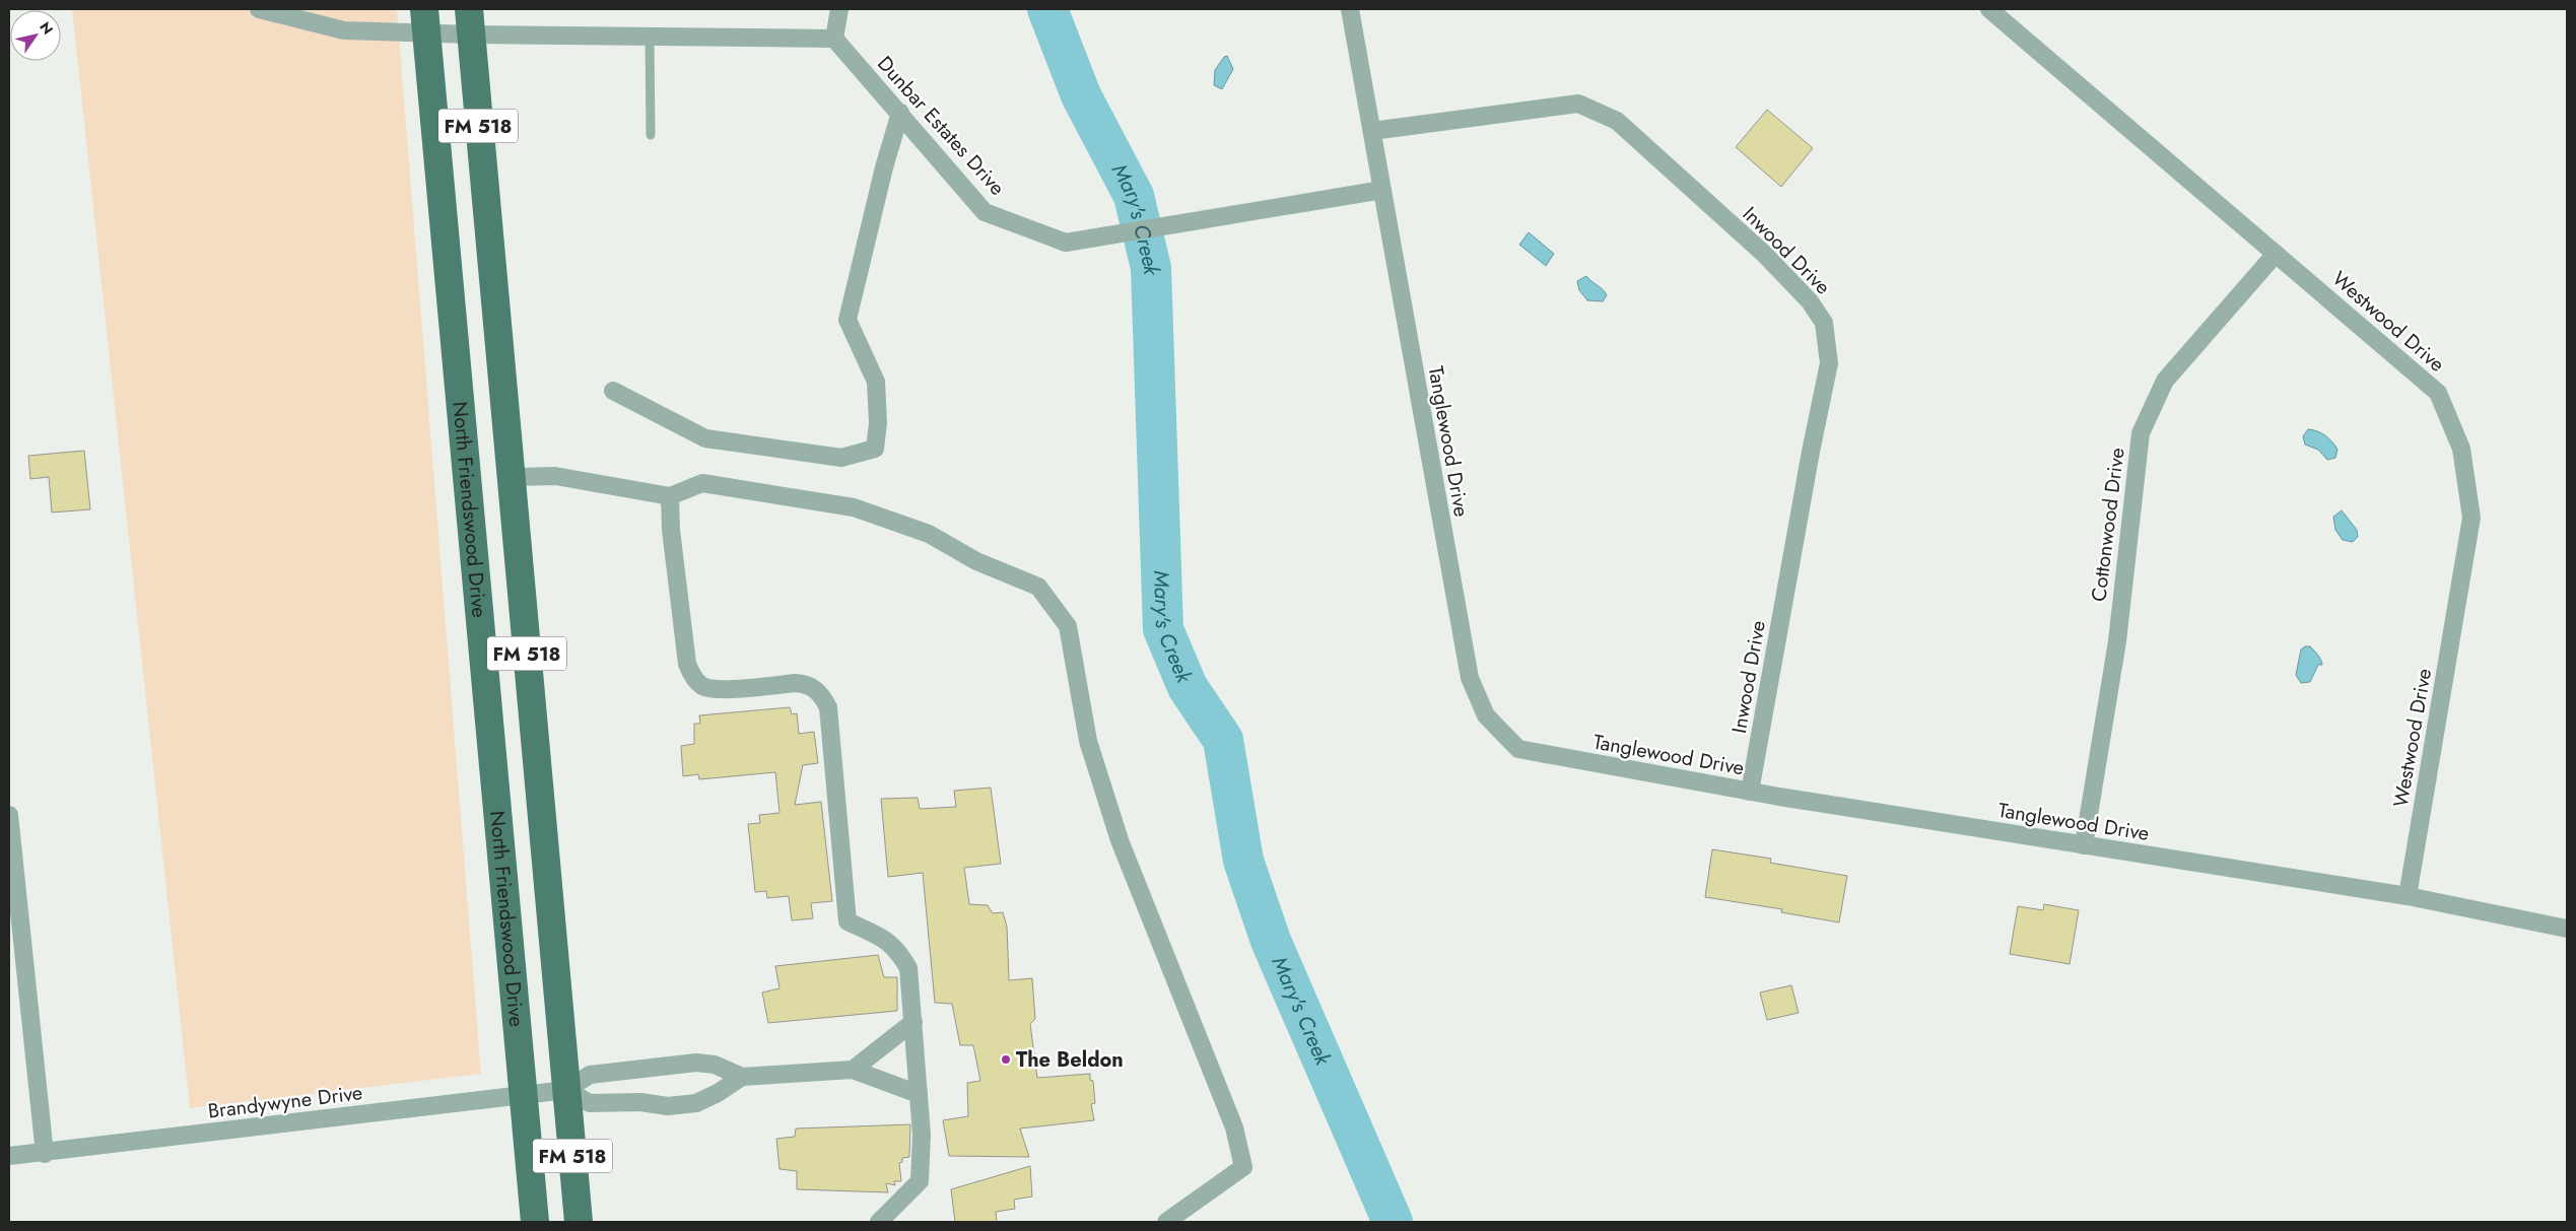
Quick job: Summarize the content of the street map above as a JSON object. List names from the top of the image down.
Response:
{
  "streets": {
    "main road": ["FM 518", "North Friendswood Drive"],
    "street": [
      "Dunbar Estates Drive",
      "Inwood Drive",
      "Westwood Drive",
      "Tanglewood Drive",
      "Cottonwood Drive",
      "Brandywyne Drive"
    ]
  },
  "crossings": [
    ["Dunbar Estates Drive", "Tanglewood Drive"],
    ["Inwood Drive", "Tanglewood Drive"],
    ["Westwood Drive", "Tanglewood Drive"],
    ["Westwood Drive", "Cottonwood Drive"],
    ["Tanglewood Drive", "Cottonwood Drive"],
    ["North Friendswood Drive", "Brandywyne Drive"]
  ],
  "water": ["Mary's Creek"],
  "places": ["The Beldon"],
  "north": "top right"
}
